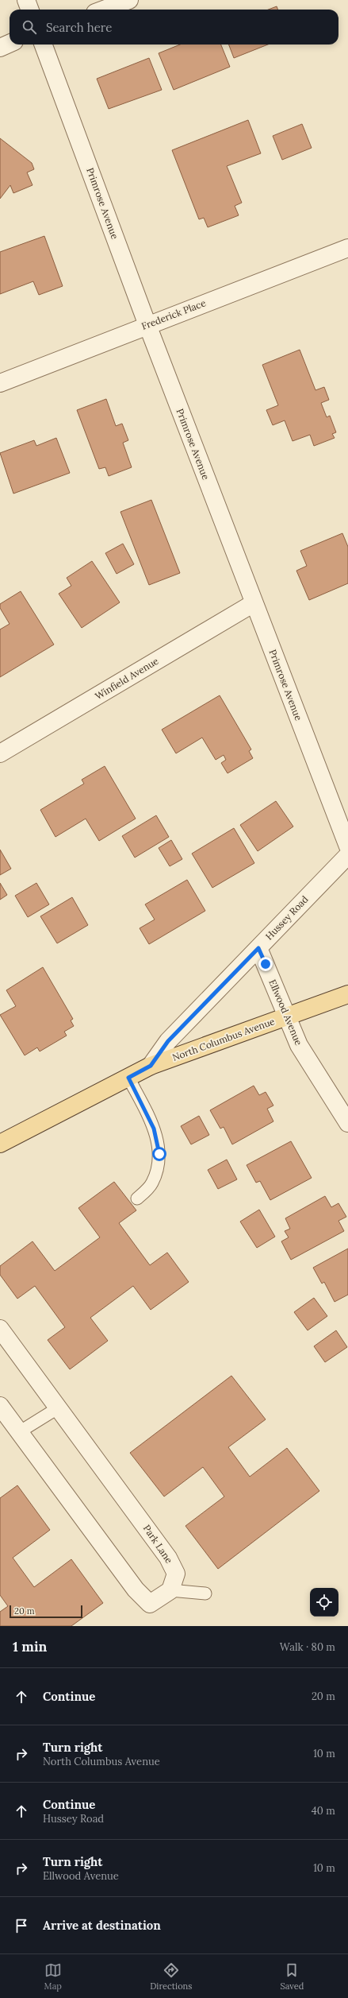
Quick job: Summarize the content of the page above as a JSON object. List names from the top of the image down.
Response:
{
  "streets": {
    "main road": ["North Columbus Avenue"],
    "street": [
      "Primrose Avenue",
      "Frederick Place",
      "Winfield Avenue",
      "Hussey Road",
      "Ellwood Avenue",
      "Park Lane"
    ]
  },
  "crossings": [
    ["Primrose Avenue", "Frederick Place"],
    ["Primrose Avenue", "Winfield Avenue"],
    ["Hussey Road", "Ellwood Avenue"],
    ["Hussey Road", "North Columbus Avenue"],
    ["Ellwood Avenue", "North Columbus Avenue"]
  ],
  "scale_bar": "20 m",
  "page": {
    "search": "Search here",
    "scale": "20 m",
    "heading": ["1 min", "Walk · 80 m"],
    "list": [
      ["Continue", "20 m"],
      ["Turn right", "North Columbus Avenue", "10 m"],
      ["Continue", "Hussey Road", "40 m"],
      ["Turn right", "Ellwood Avenue", "10 m"],
      "Arrive at destination"
    ],
    "nav": ["Map", "Directions", "Saved"]
  }
}
